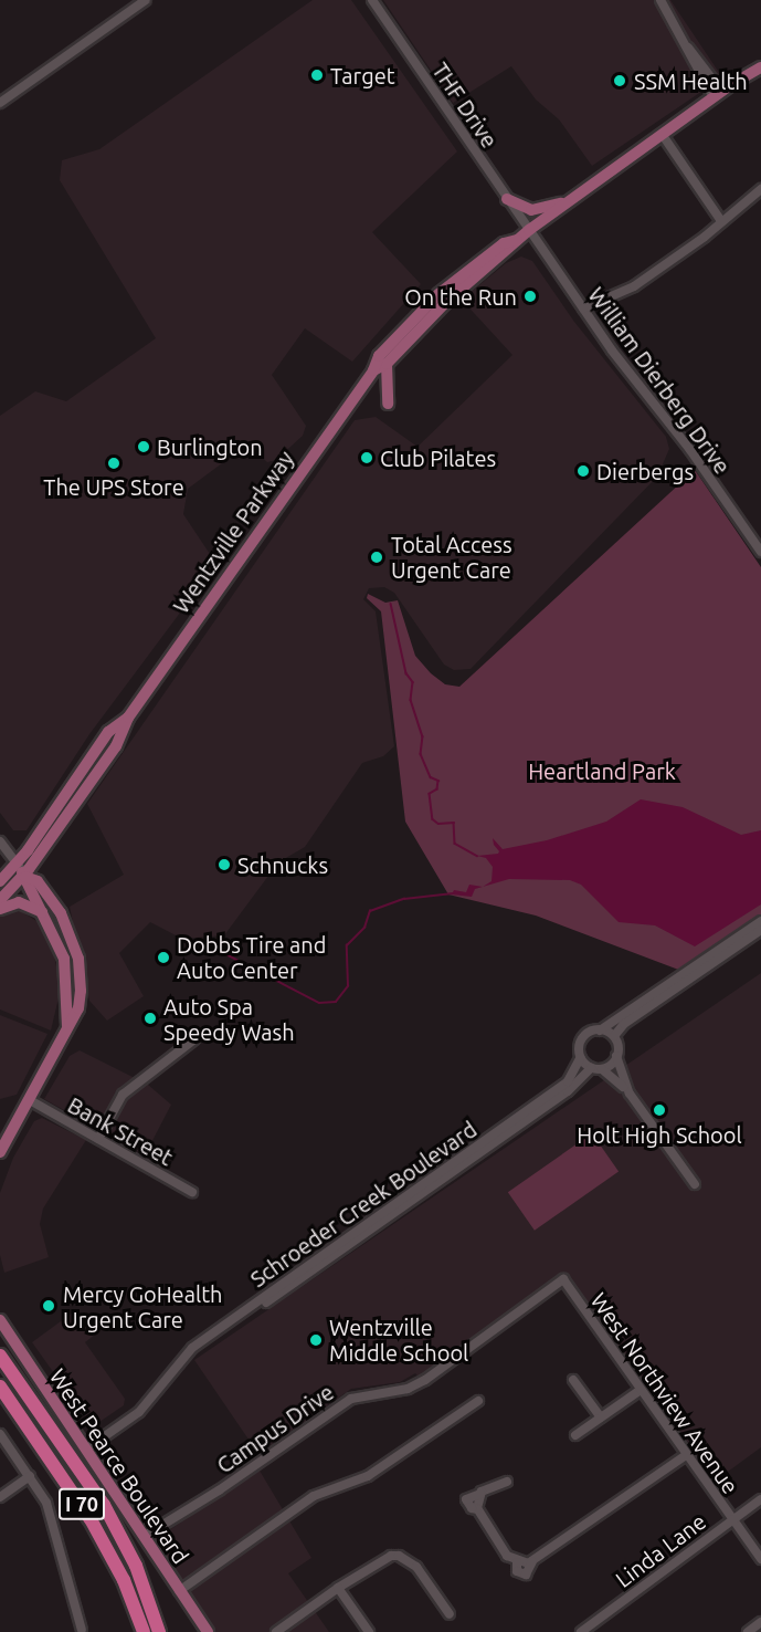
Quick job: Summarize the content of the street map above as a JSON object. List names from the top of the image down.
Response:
{
  "streets": {
    "highway": ["I 70"],
    "main road": ["Wentzville Parkway", "West Pearce Boulevard"],
    "street": [
      "THF Drive",
      "William Dierberg Drive",
      "Bank Street",
      "Schroeder Creek Boulevard",
      "West Northview Avenue",
      "Campus Drive",
      "Linda Lane"
    ]
  },
  "crossings": [
    ["THF Drive", "William Dierberg Drive"],
    ["THF Drive", "Wentzville Parkway"],
    ["William Dierberg Drive", "Wentzville Parkway"],
    ["Schroeder Creek Boulevard", "West Pearce Boulevard"],
    ["West Northview Avenue", "Campus Drive"],
    ["West Northview Avenue", "Linda Lane"],
    ["Campus Drive", "West Pearce Boulevard"]
  ],
  "parks": ["Heartland Park"],
  "places": [
    "Target",
    "SSM Health",
    "On the Run",
    "Burlington",
    "Club Pilates",
    "The UPS Store",
    "Dierbergs",
    "Total Access Urgent Care",
    "Schnucks",
    "Dobbs Tire and Auto Center",
    "Auto Spa Speedy Wash",
    "Holt High School",
    "Mercy GoHealth Urgent Care",
    "Wentzville Middle School"
  ]
}
